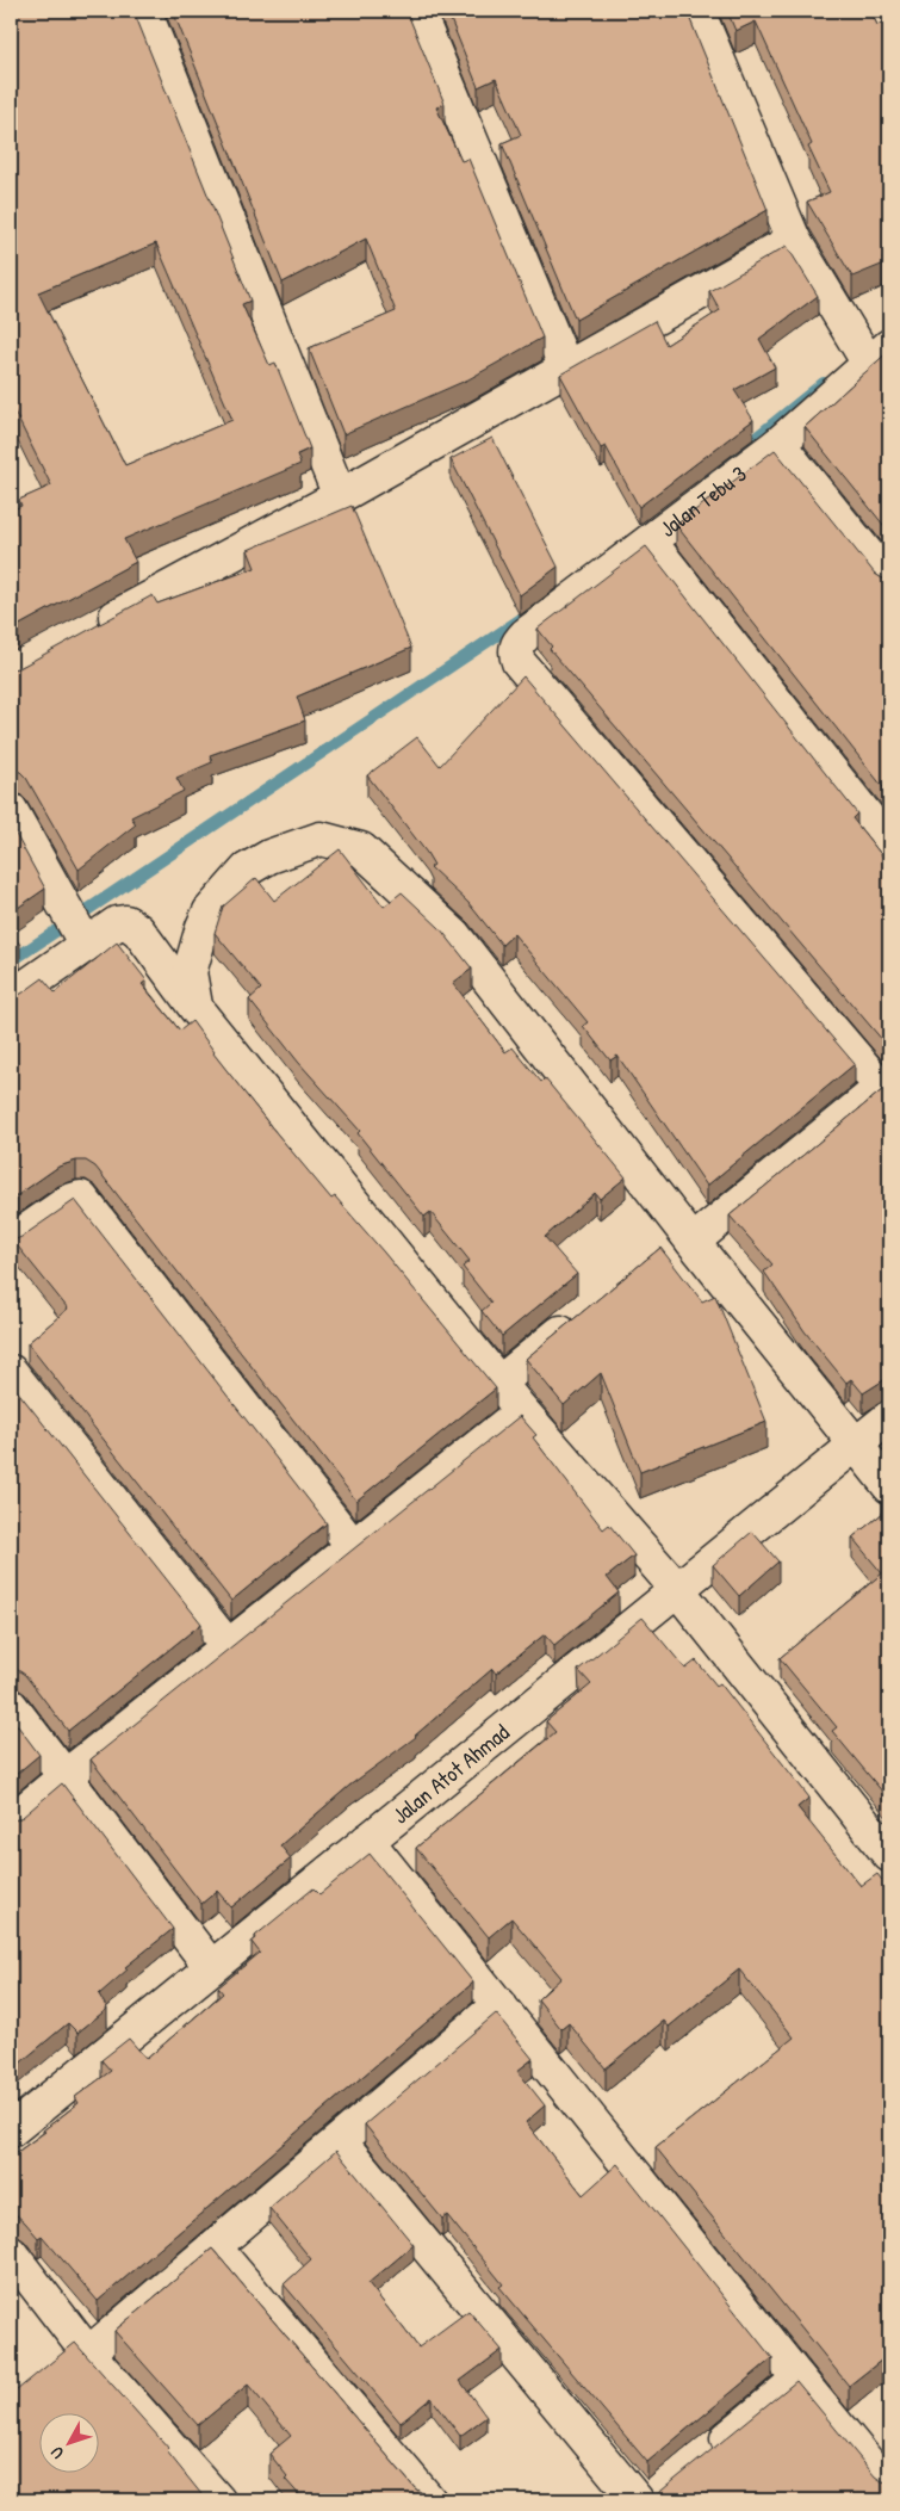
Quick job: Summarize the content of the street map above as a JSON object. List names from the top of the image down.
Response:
{
  "streets": {
    "street": ["Jalan Tebu 3", "Jalan Atot Ahmad"]
  },
  "north": "bottom left"
}
